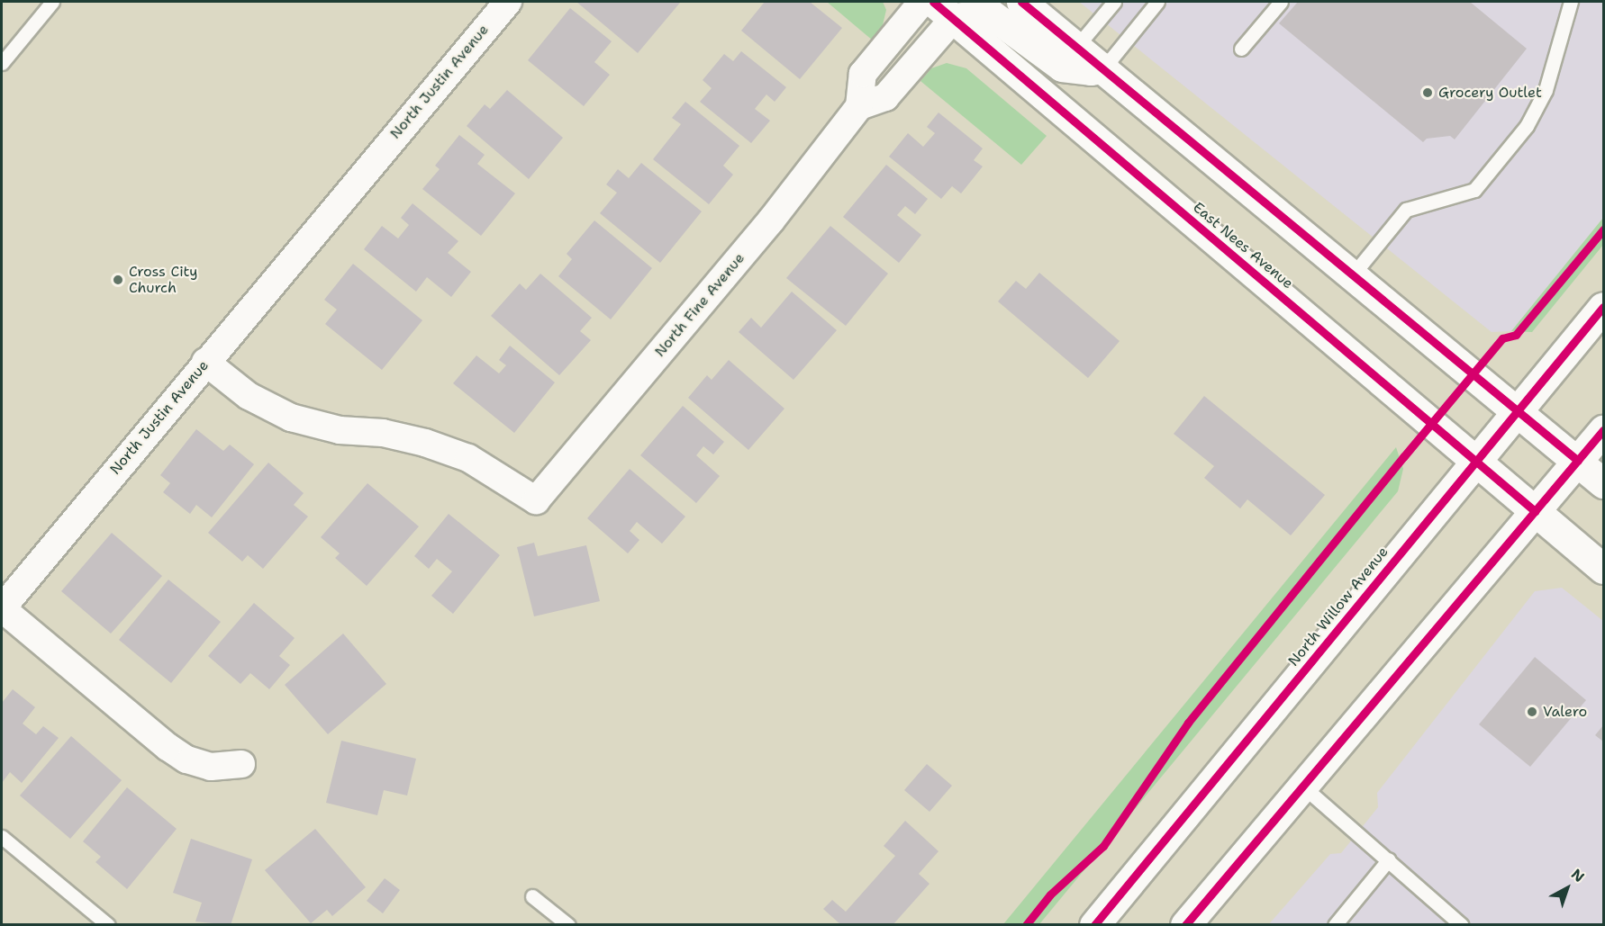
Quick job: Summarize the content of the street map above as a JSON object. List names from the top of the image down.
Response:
{
  "streets": {
    "main road": ["East Nees Avenue", "North Willow Avenue"],
    "street": ["North Justin Avenue", "North Fine Avenue"]
  },
  "crossings": [
    ["North Justin Avenue", "North Fine Avenue"],
    ["East Nees Avenue", "North Willow Avenue"]
  ],
  "places": ["Grocery Outlet", "Cross City Church", "Valero"],
  "north": "top right"
}
